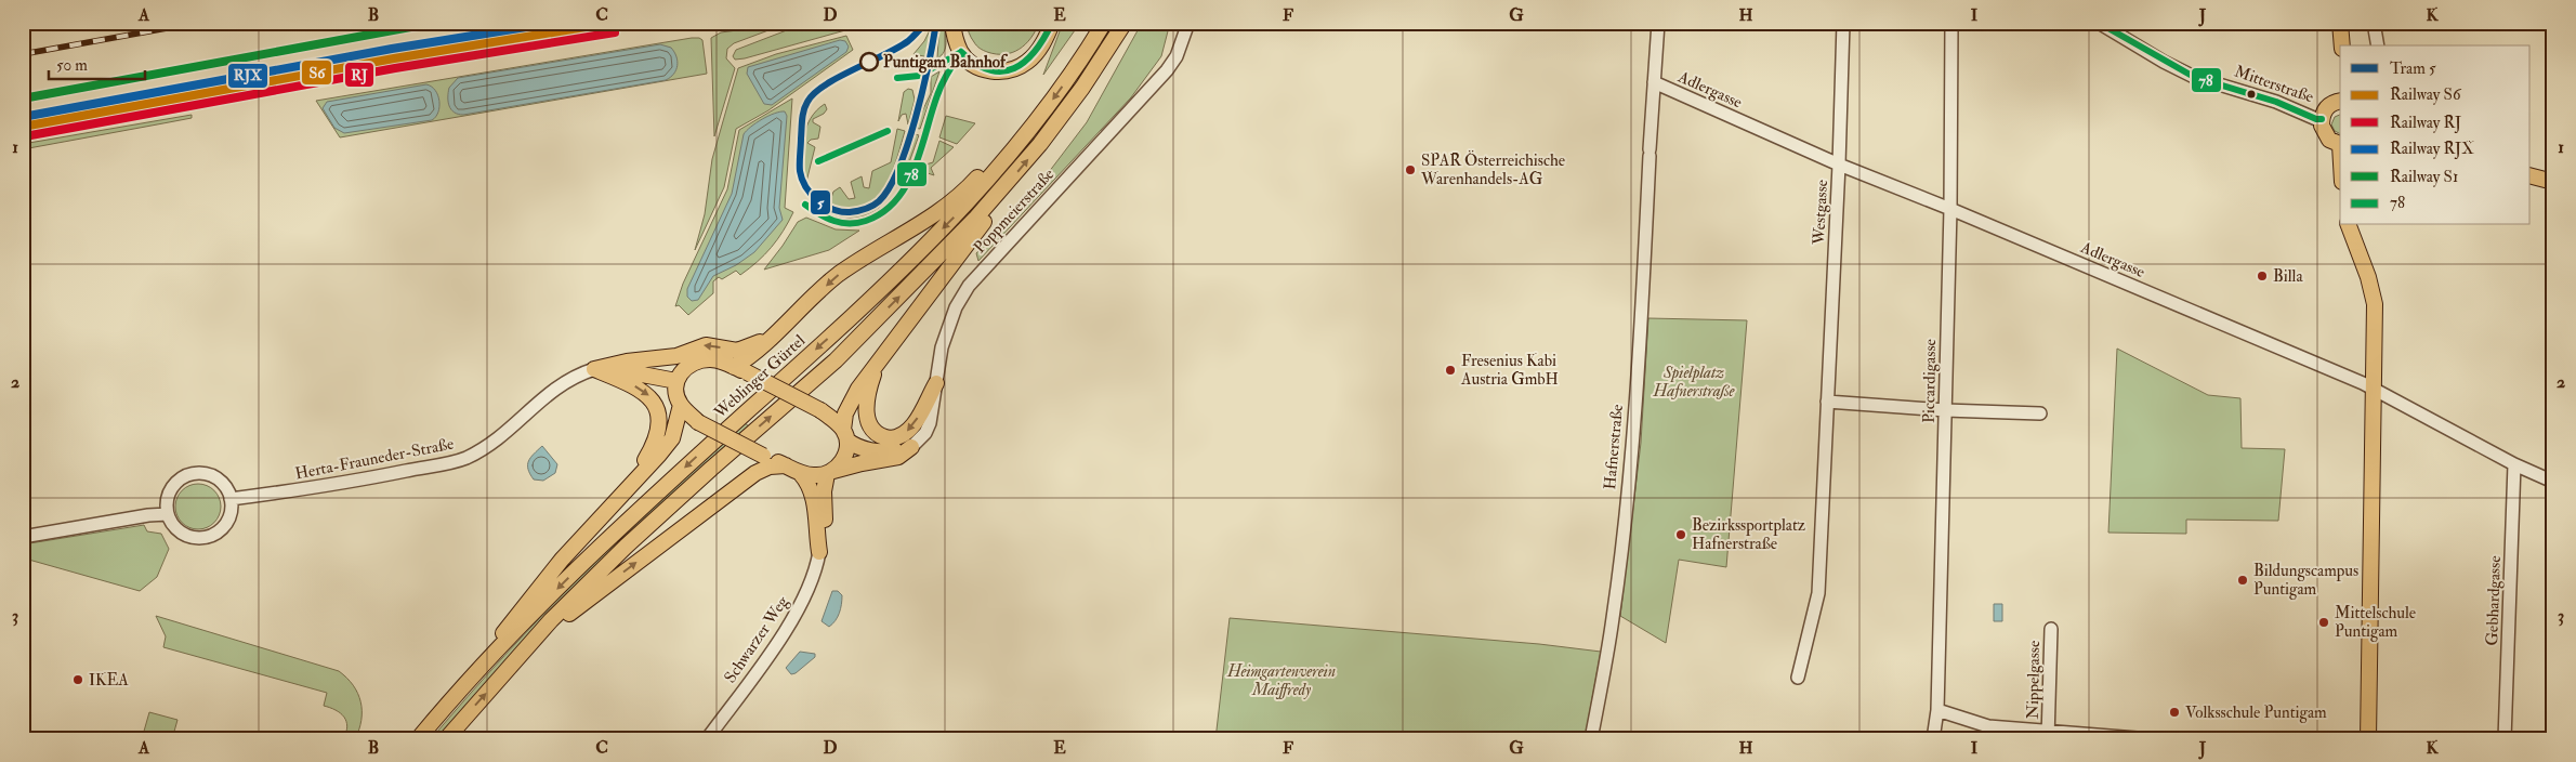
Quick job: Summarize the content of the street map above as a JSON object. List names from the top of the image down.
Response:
{
  "streets": {
    "main road": ["Weblinger Gürtel"],
    "street": [
      "Mitterstraße",
      "Adlergasse",
      "Poppmeierstraße",
      "Westgasse",
      "Piccardigasse",
      "Hafnerstraße",
      "Herta-Frauneder-Straße",
      "Gebhardgasse",
      "Schwarzer Weg",
      "Nippelgasse"
    ]
  },
  "crossings": [
    ["Adlergasse", "Westgasse"],
    ["Adlergasse", "Piccardigasse"],
    ["Adlergasse", "Hafnerstraße"],
    ["Adlergasse", "Gebhardgasse"],
    ["Piccardigasse", "Nippelgasse"]
  ],
  "parks": ["Spielplatz Hafnerstraße", "Heimgartenverein Maiffredy"],
  "places": [
    "Puntigam Bahnhof",
    "SPAR Österreichische Warenhandels-AG",
    "Billa",
    "Fresenius Kabi Austria GmbH",
    "Bezirkssportplatz Hafnerstraße",
    "Bildungscampus Puntigam",
    "Mittelschule Puntigam",
    "IKEA",
    "Volksschule Puntigam"
  ],
  "lines": [
    "tram line 5",
    "rail line S6",
    "rail line RJX",
    "rail line S1",
    "transit line 78",
    "rail line RJ"
  ],
  "legend": [
    "Tram 5",
    "Railway S6",
    "Railway RJ",
    "Railway RJX",
    "Railway S1",
    "78"
  ],
  "scale_bar": "50 m",
  "grid": {
    "columns": [
      "A",
      "B",
      "C",
      "D",
      "E",
      "F",
      "G",
      "H",
      "I",
      "J",
      "K"
    ],
    "rows": ["1", "2", "3"]
  }
}
